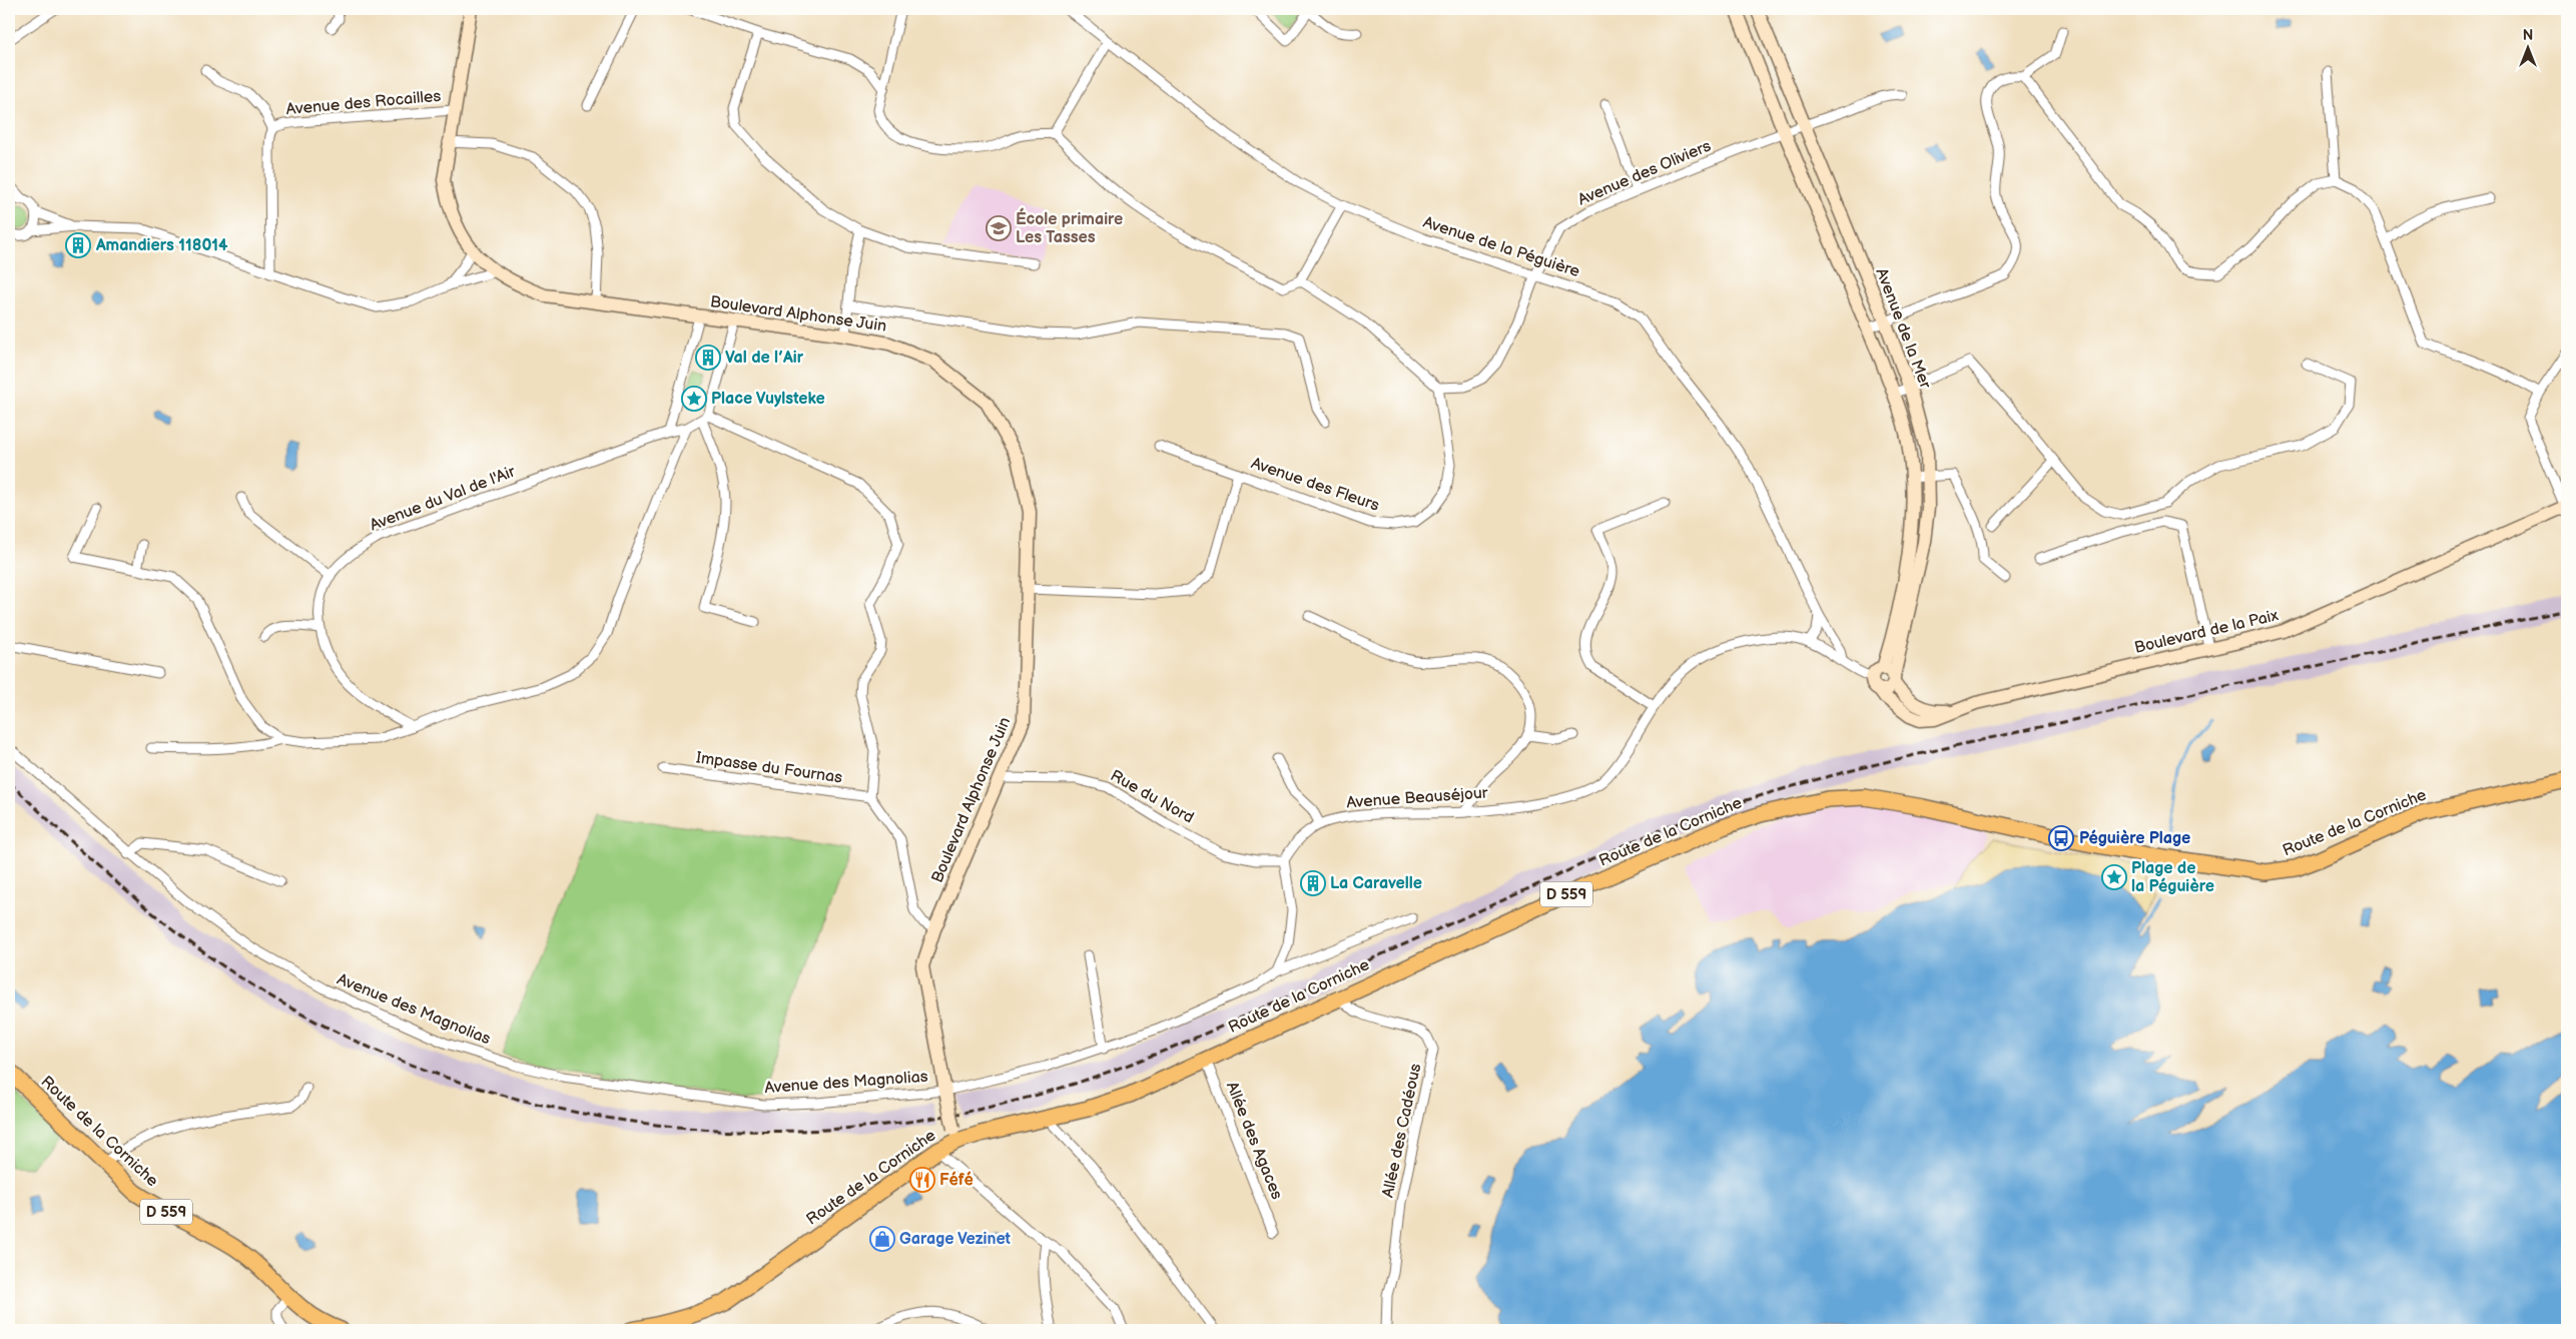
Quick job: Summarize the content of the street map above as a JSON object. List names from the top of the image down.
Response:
{
  "streets": {
    "main road": ["Route de la Corniche", "D 559"],
    "street": [
      "Avenue des Rocailles",
      "Avenue des Oliviers",
      "Avenue de la Péguière",
      "Boulevard Alphonse Juin",
      "Avenue de la Mer",
      "Avenue des Fleurs",
      "Avenue du Val de l'Air",
      "Boulevard de la Paix",
      "Impasse du Fournas",
      "Rue du Nord",
      "Avenue Beauséjour",
      "Avenue des Magnolias",
      "Allée des Cadéous",
      "Allée des Agaces"
    ]
  },
  "crossings": [
    ["Avenue des Rocailles", "Boulevard Alphonse Juin"],
    ["Avenue des Oliviers", "Avenue de la Péguière"],
    ["Avenue des Oliviers", "Avenue de la Mer"],
    ["Avenue des Oliviers", "Avenue des Fleurs"],
    ["Avenue de la Péguière", "Avenue Beauséjour"],
    ["Boulevard Alphonse Juin", "Avenue des Fleurs"],
    ["Boulevard Alphonse Juin", "Rue du Nord"],
    ["Boulevard Alphonse Juin", "Route de la Corniche"],
    ["Boulevard Alphonse Juin", "Avenue des Magnolias"],
    ["Avenue de la Mer", "Boulevard de la Paix"],
    ["Rue du Nord", "Avenue Beauséjour"],
    ["Route de la Corniche", "Allée des Cadéous"],
    ["Route de la Corniche", "Allée des Agaces"]
  ],
  "places": {
    "school or university": ["École primaire Les Tasses"],
    "building": ["Amandiers 118014", "Val de l’Air", "La Caravelle"],
    "place": ["Place Vuylsteke", "Plage de la Péguière"],
    "bus stop": ["Péguière Plage"],
    "restaurant": ["Féfé"],
    "shop": ["Garage Vezinet"]
  },
  "north": "top"
}
